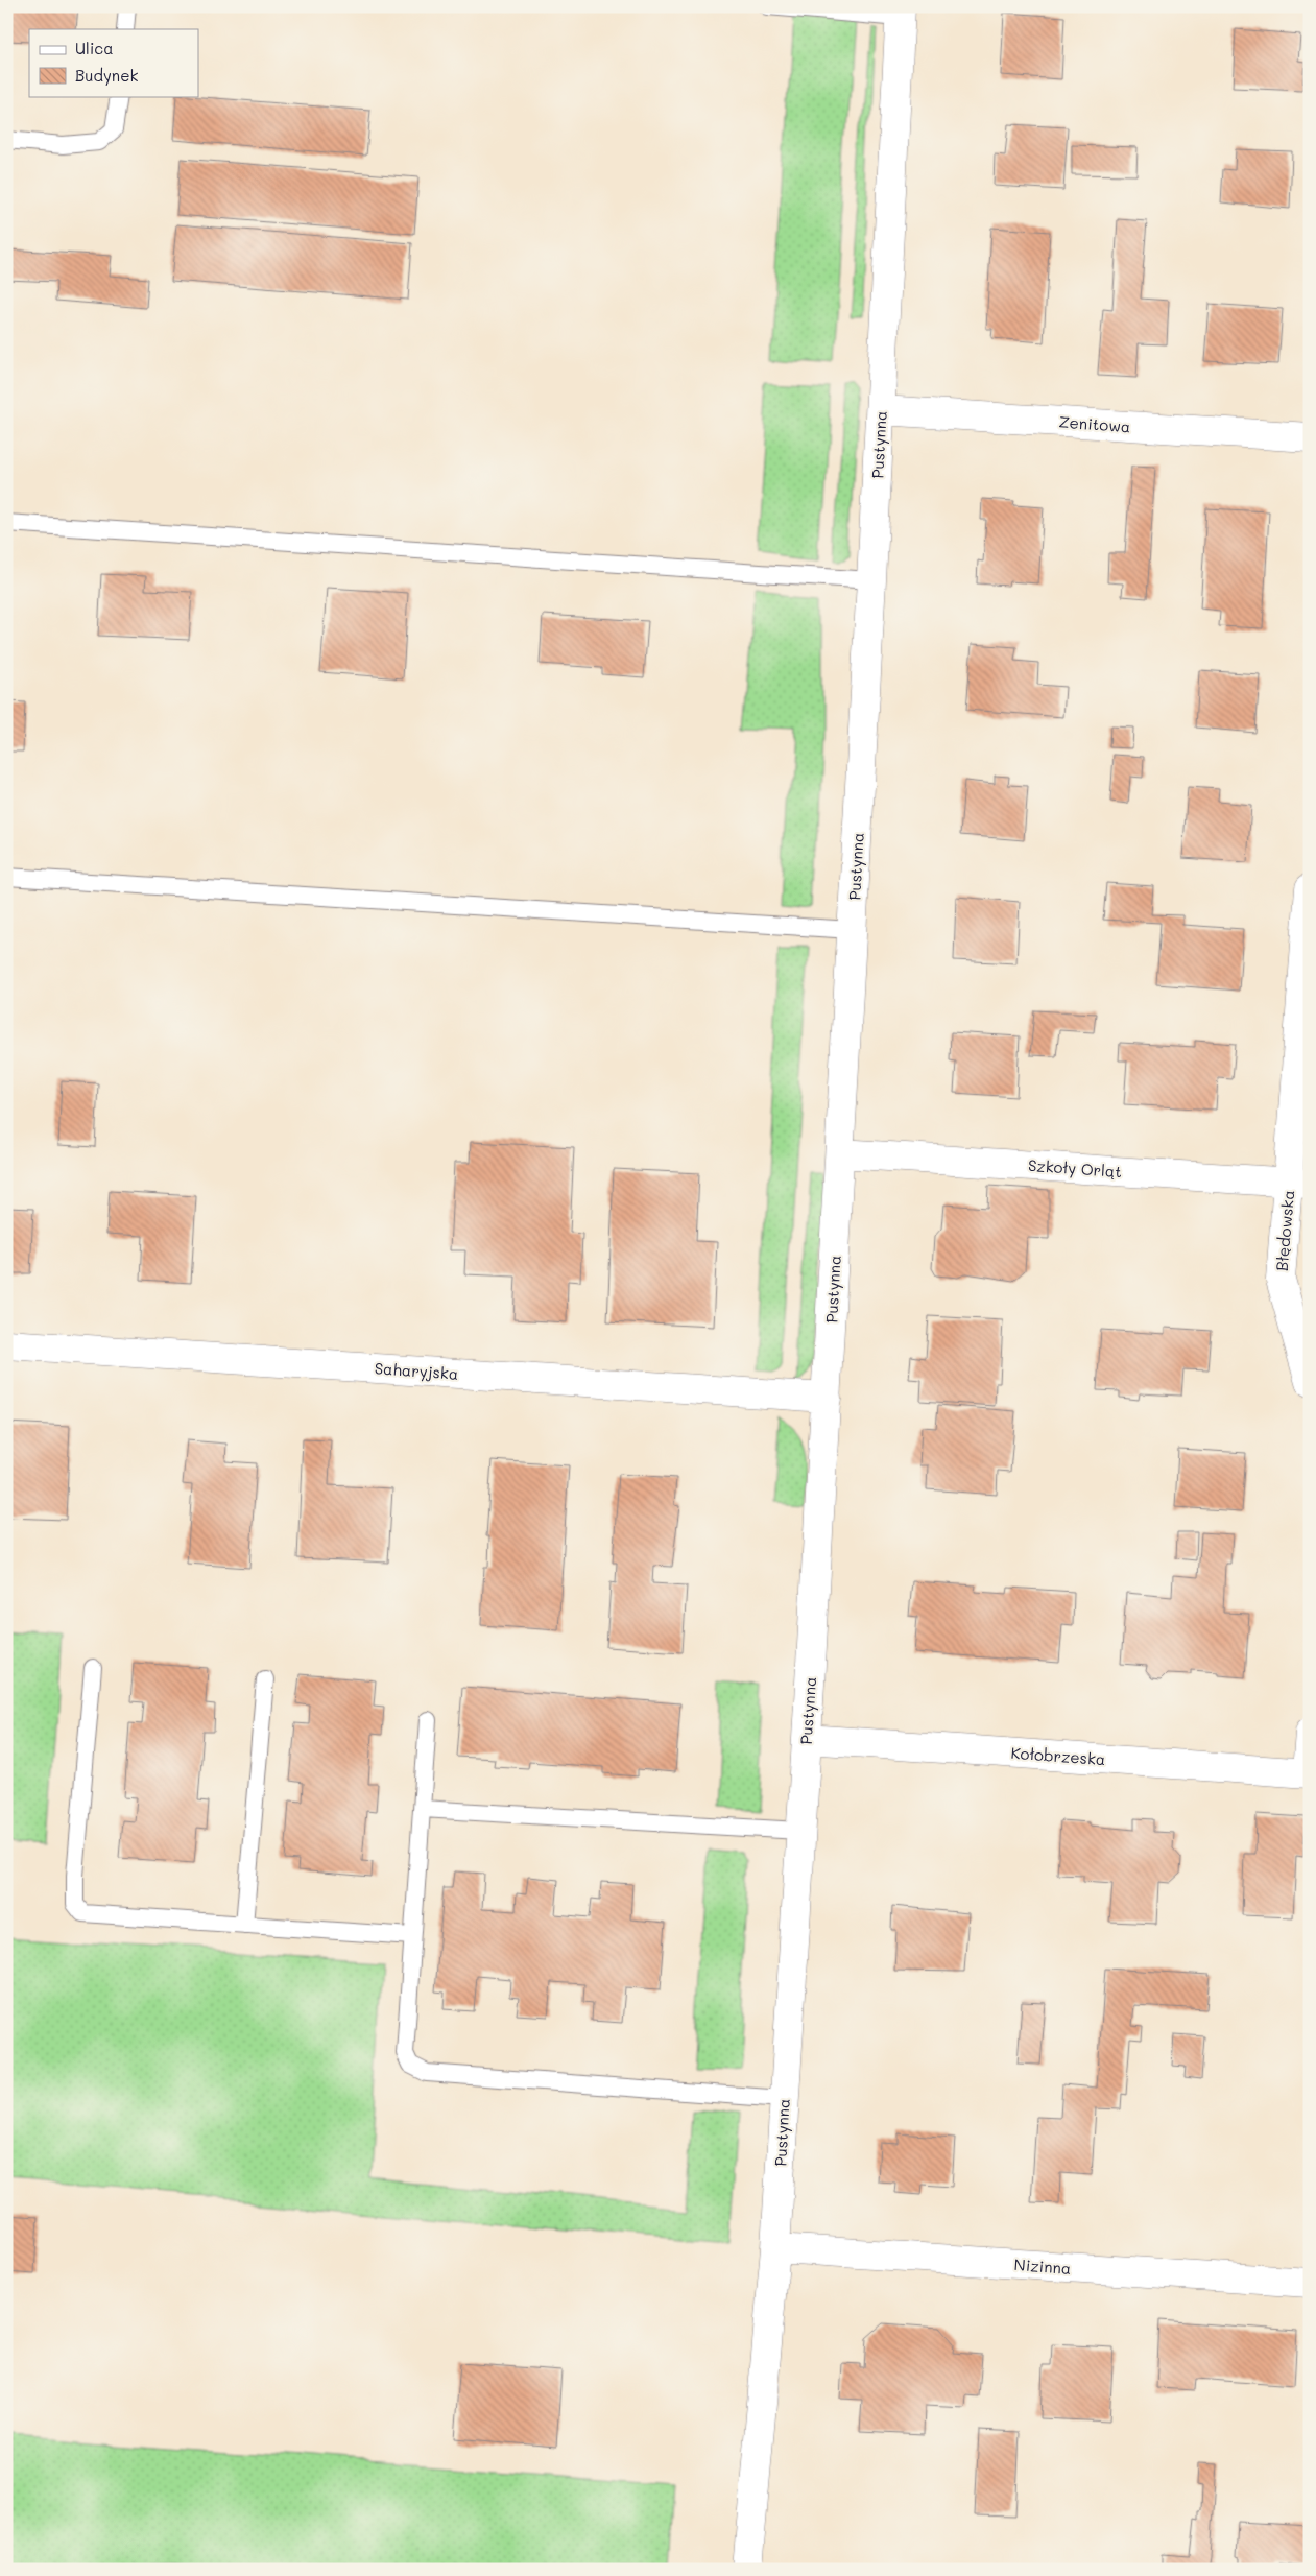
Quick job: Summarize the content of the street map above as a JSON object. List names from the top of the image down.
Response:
{
  "streets": {
    "street": [
      "Zenitowa",
      "Pustynna",
      "Szkoły Orląt",
      "Błędowska",
      "Saharyjska",
      "Kołobrzeska",
      "Nizinna"
    ]
  },
  "crossings": [
    ["Zenitowa", "Pustynna"],
    ["Pustynna", "Szkoły Orląt"],
    ["Pustynna", "Saharyjska"],
    ["Pustynna", "Kołobrzeska"],
    ["Pustynna", "Nizinna"],
    ["Szkoły Orląt", "Błędowska"]
  ],
  "legend": ["Ulica", "Budynek"]
}
